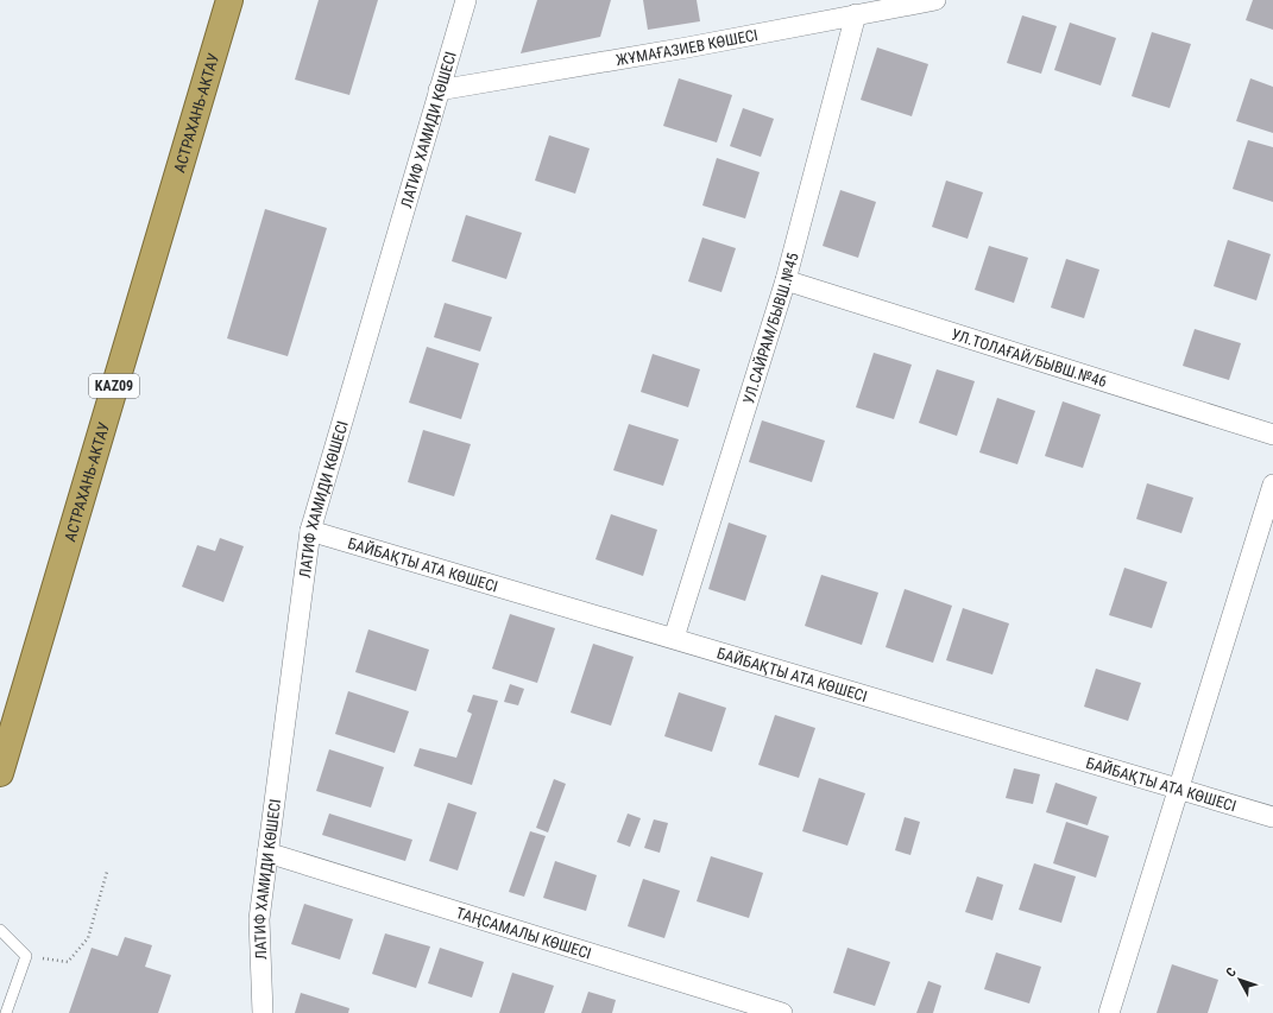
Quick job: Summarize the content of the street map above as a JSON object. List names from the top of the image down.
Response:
{
  "streets": {
    "highway": ["АСТРАХАНЬ-АКТАУ", "KAZ09"],
    "street": [
      "ЖҰМАҒАЗИЕВ КӨШЕСІ",
      "ЛАТИФ ХАМИДИ КӨШЕСІ",
      "УЛ.САЙРАМ/БЫВШ.№45",
      "УЛ.ТОЛАҒАЙ/БЫВШ.№46",
      "БАЙБАҚТЫ АТА КӨШЕСІ",
      "ТАҢСАМАЛЫ КӨШЕСІ"
    ]
  },
  "crossings": [
    ["ЖҰМАҒАЗИЕВ КӨШЕСІ", "ЛАТИФ ХАМИДИ КӨШЕСІ"],
    ["ЖҰМАҒАЗИЕВ КӨШЕСІ", "УЛ.САЙРАМ/БЫВШ.№45"],
    ["ЛАТИФ ХАМИДИ КӨШЕСІ", "БАЙБАҚТЫ АТА КӨШЕСІ"],
    ["ЛАТИФ ХАМИДИ КӨШЕСІ", "ТАҢСАМАЛЫ КӨШЕСІ"],
    ["УЛ.САЙРАМ/БЫВШ.№45", "УЛ.ТОЛАҒАЙ/БЫВШ.№46"],
    ["УЛ.САЙРАМ/БЫВШ.№45", "БАЙБАҚТЫ АТА КӨШЕСІ"]
  ],
  "north": "top left"
}
